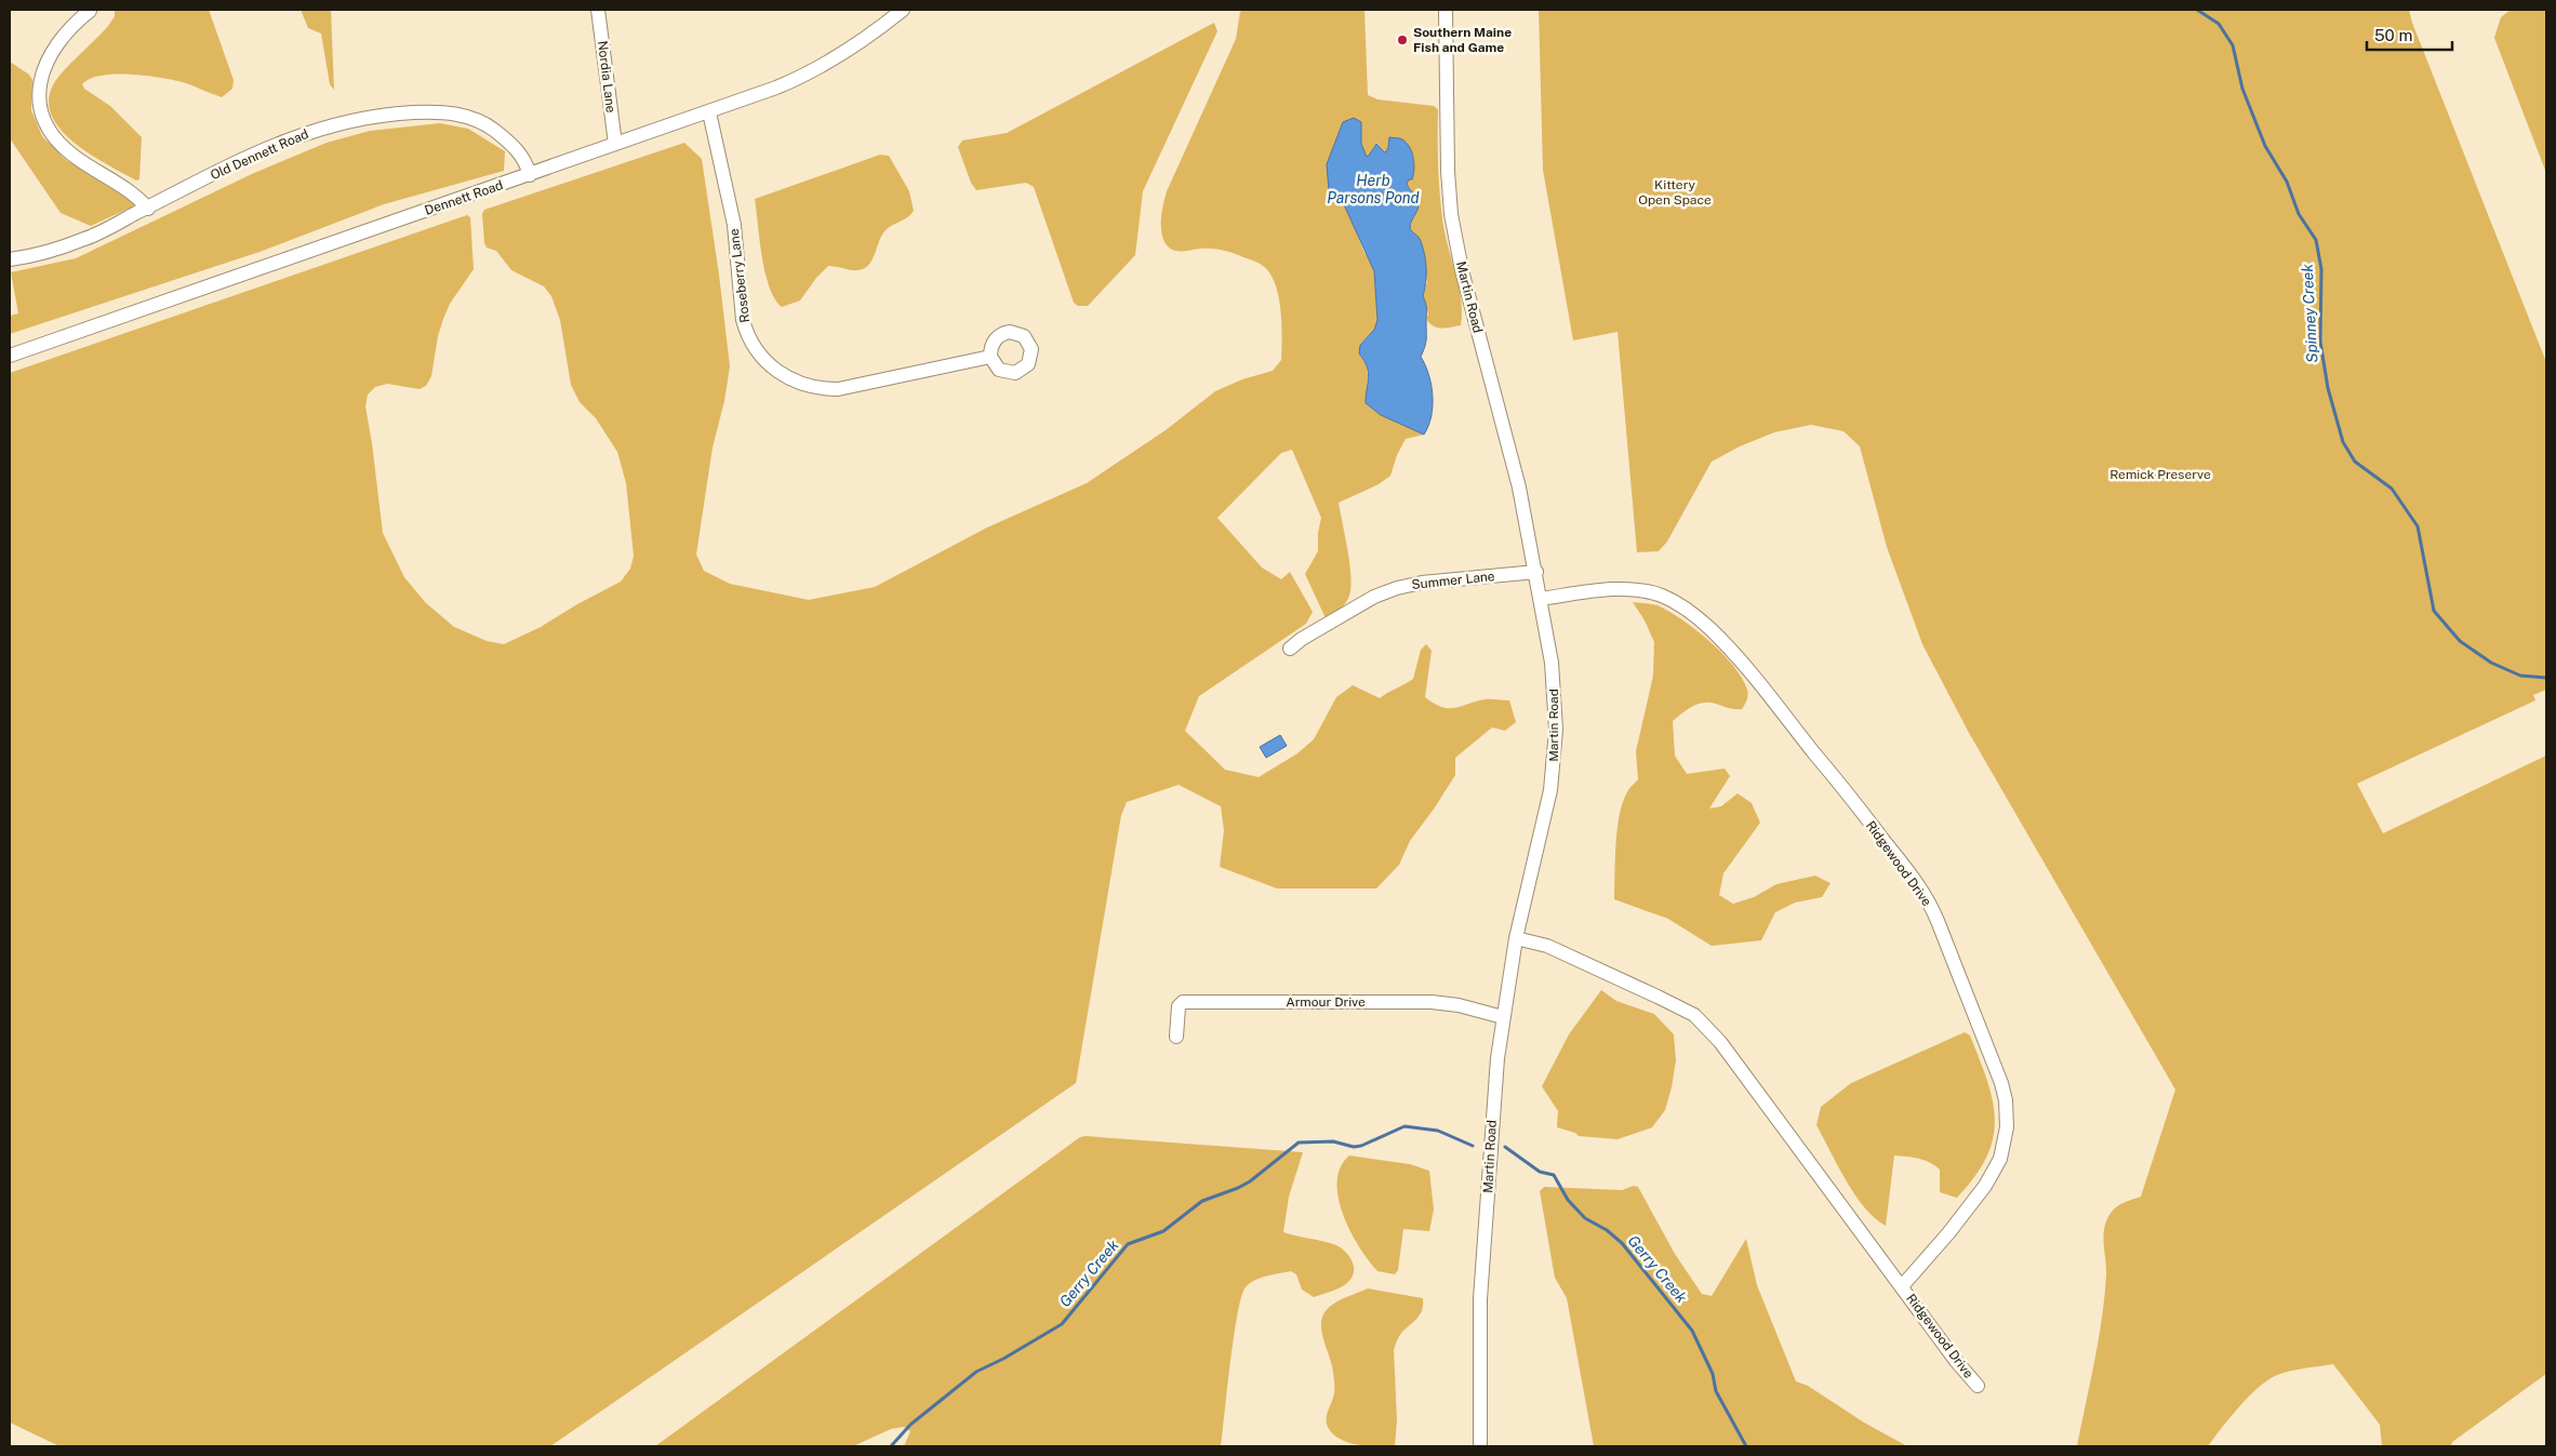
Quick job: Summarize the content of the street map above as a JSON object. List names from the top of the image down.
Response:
{
  "streets": {
    "street": [
      "Nordia Lane",
      "Old Dennett Road",
      "Dennett Road",
      "Roseberry Lane",
      "Martin Road",
      "Summer Lane",
      "Ridgewood Drive",
      "Armour Drive"
    ]
  },
  "crossings": [
    ["Nordia Lane", "Dennett Road"],
    ["Old Dennett Road", "Dennett Road"],
    ["Dennett Road", "Roseberry Lane"],
    ["Martin Road", "Summer Lane"],
    ["Martin Road", "Ridgewood Drive"],
    ["Martin Road", "Armour Drive"]
  ],
  "water": ["Herb Parsons Pond", "Spinney Creek", "Gerry Creek"],
  "parks": ["Kittery Open Space", "Remick Preserve"],
  "places": ["Southern Maine Fish and Game"],
  "scale_bar": "50 m"
}
